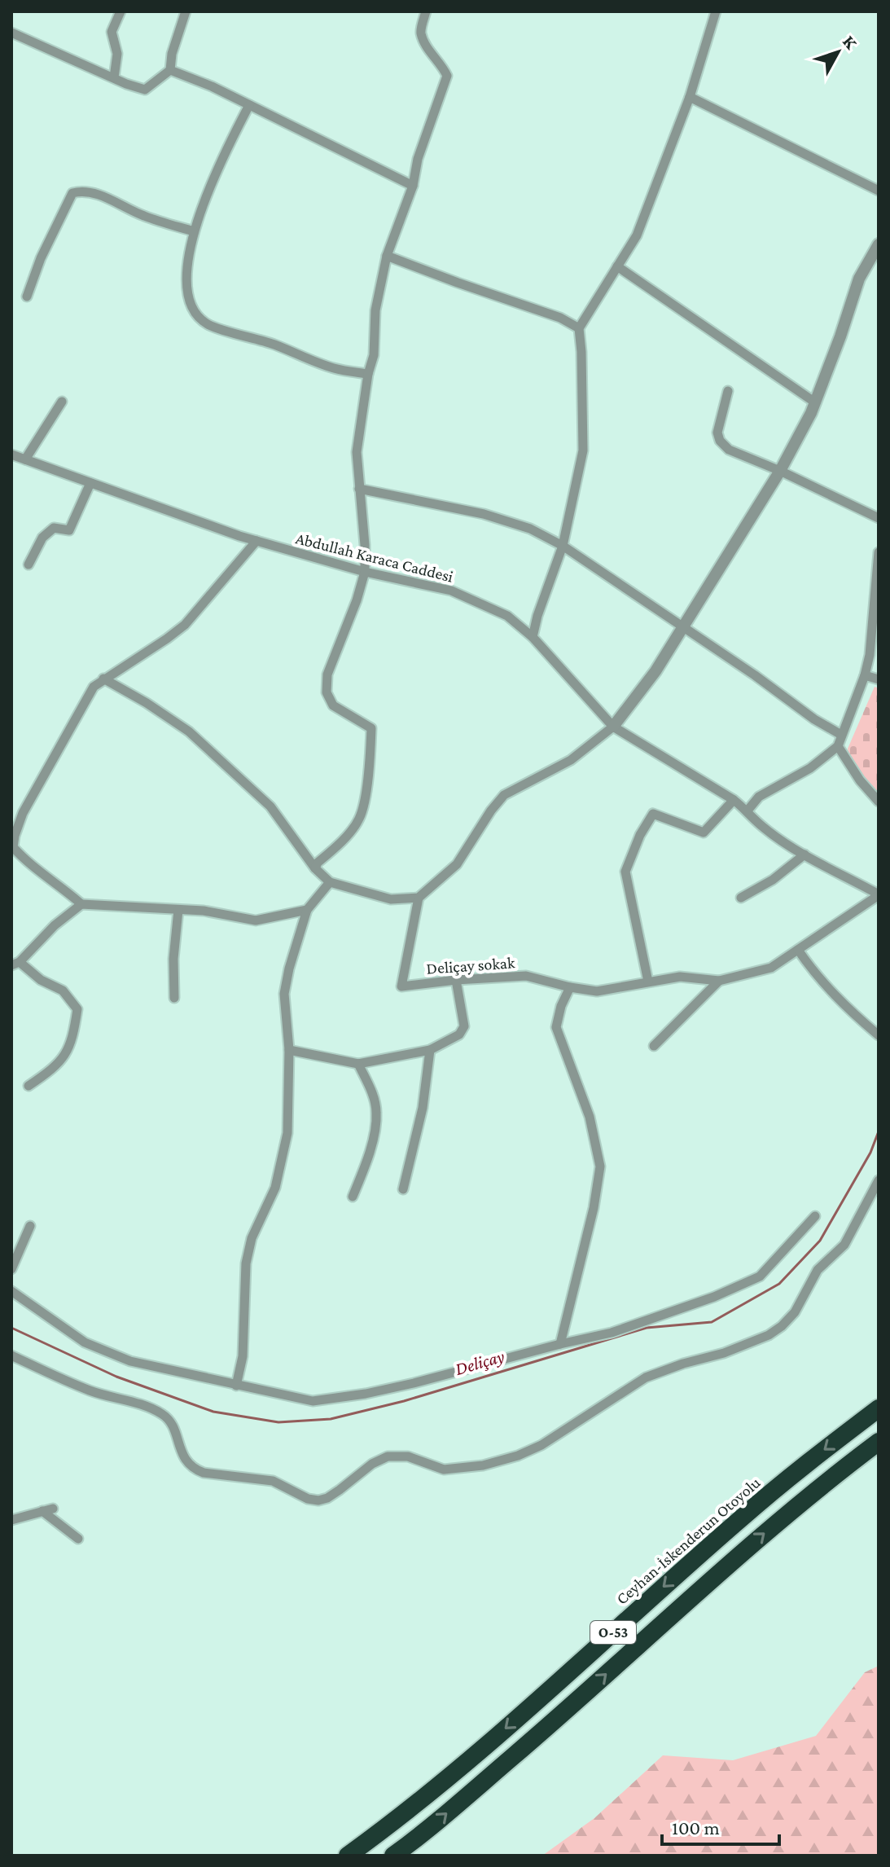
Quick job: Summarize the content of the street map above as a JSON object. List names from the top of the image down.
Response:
{
  "streets": {
    "highway": ["Ceyhan-İskenderun Otoyolu", "O-53"],
    "street": ["Abdullah Karaca Caddesi", "Deliçay sokak"]
  },
  "crossings": [
    ["Abdullah Karaca Caddesi", "Deliçay sokak"]
  ],
  "water": ["Deliçay"],
  "scale_bar": "100 m",
  "north": "top right"
}
